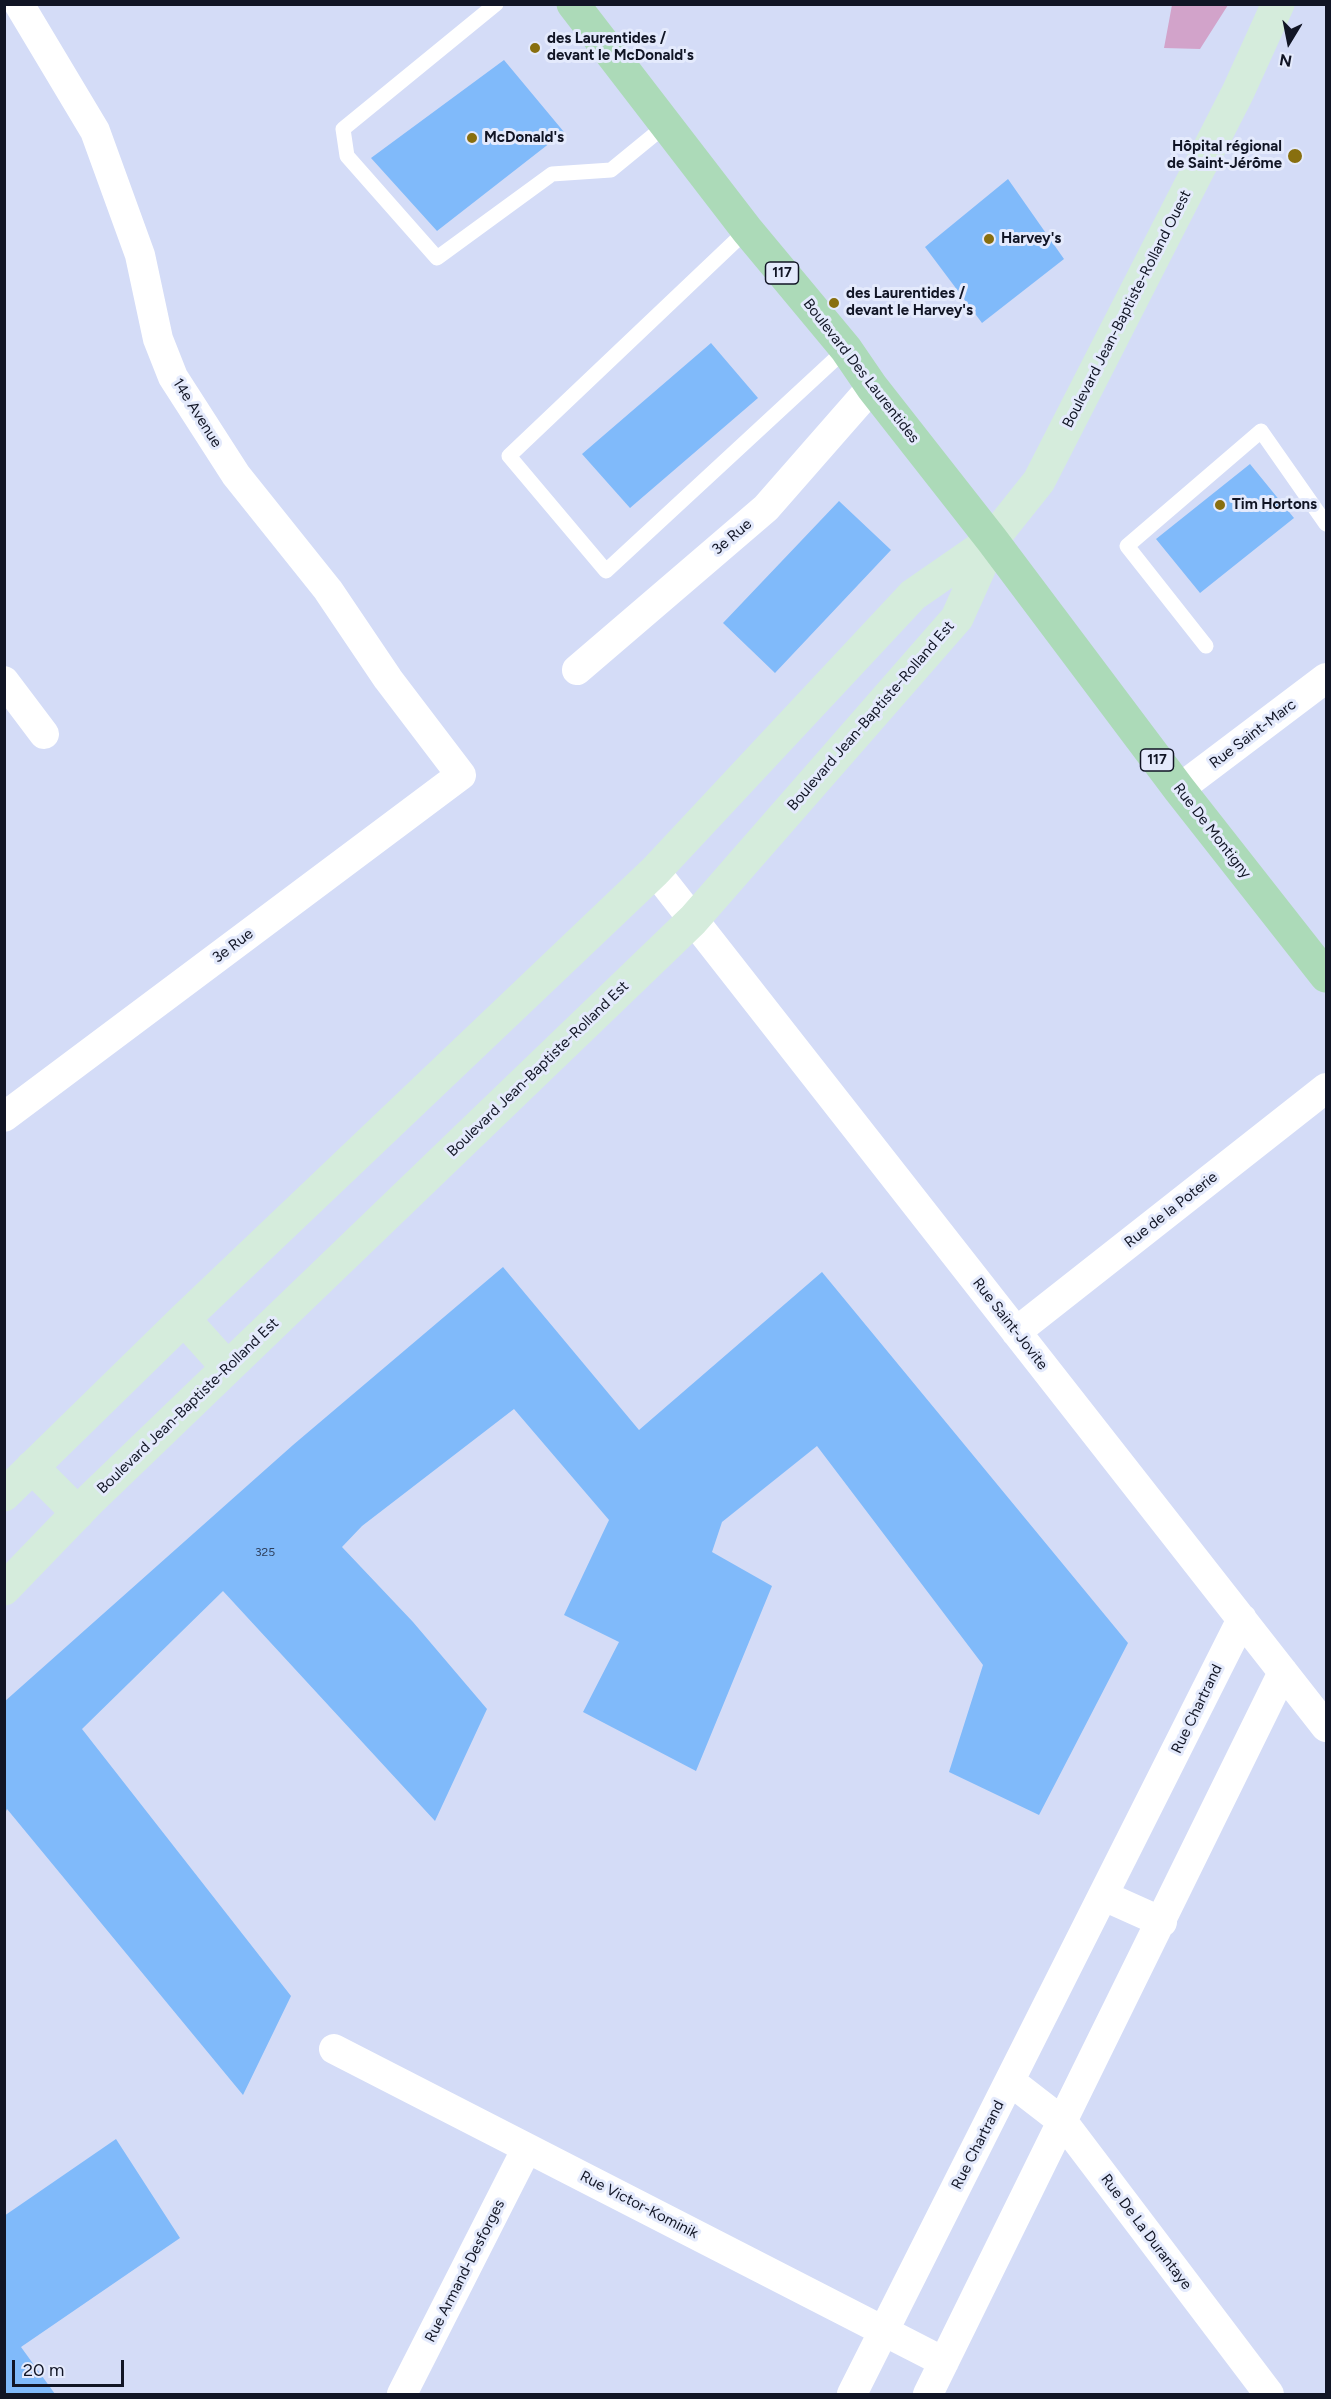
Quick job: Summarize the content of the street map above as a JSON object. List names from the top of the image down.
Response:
{
  "streets": {
    "main road": ["117", "Boulevard Des Laurentides", "Rue De Montigny"],
    "street": [
      "Boulevard Jean-Baptiste-Rolland Ouest",
      "14e Avenue",
      "3e Rue",
      "Boulevard Jean-Baptiste-Rolland Est",
      "Rue Saint-Marc",
      "Rue de la Poterie",
      "Rue Saint-Jovite",
      "Rue Chartrand",
      "Rue Victor-Kominik",
      "Rue De La Durantaye",
      "Rue Armand-Desforges"
    ]
  },
  "crossings": [
    ["Boulevard Jean-Baptiste-Rolland Ouest", "Boulevard Des Laurentides"],
    ["Boulevard Jean-Baptiste-Rolland Ouest", "Boulevard Jean-Baptiste-Rolland Est"],
    ["Boulevard Jean-Baptiste-Rolland Ouest", "Rue De Montigny"],
    ["Boulevard Des Laurentides", "3e Rue"],
    ["Boulevard Des Laurentides", "Boulevard Jean-Baptiste-Rolland Est"],
    ["Boulevard Des Laurentides", "Rue De Montigny"],
    ["14e Avenue", "3e Rue"],
    ["Boulevard Jean-Baptiste-Rolland Est", "Rue De Montigny"],
    ["Boulevard Jean-Baptiste-Rolland Est", "Rue Saint-Jovite"],
    ["Rue Saint-Marc", "Rue De Montigny"],
    ["Rue de la Poterie", "Rue Saint-Jovite"],
    ["Rue Saint-Jovite", "Rue Chartrand"],
    ["Rue Chartrand", "Rue Victor-Kominik"],
    ["Rue Chartrand", "Rue De La Durantaye"],
    ["Rue Victor-Kominik", "Rue Armand-Desforges"]
  ],
  "places": [
    "des Laurentides / devant le McDonald's",
    "McDonald's",
    "Hôpital régional de Saint-Jérôme",
    "Harvey's",
    "des Laurentides / devant le Harvey's",
    "Tim Hortons"
  ],
  "house_numbers": ["325"],
  "scale_bar": "20 m",
  "north": "bottom"
}
